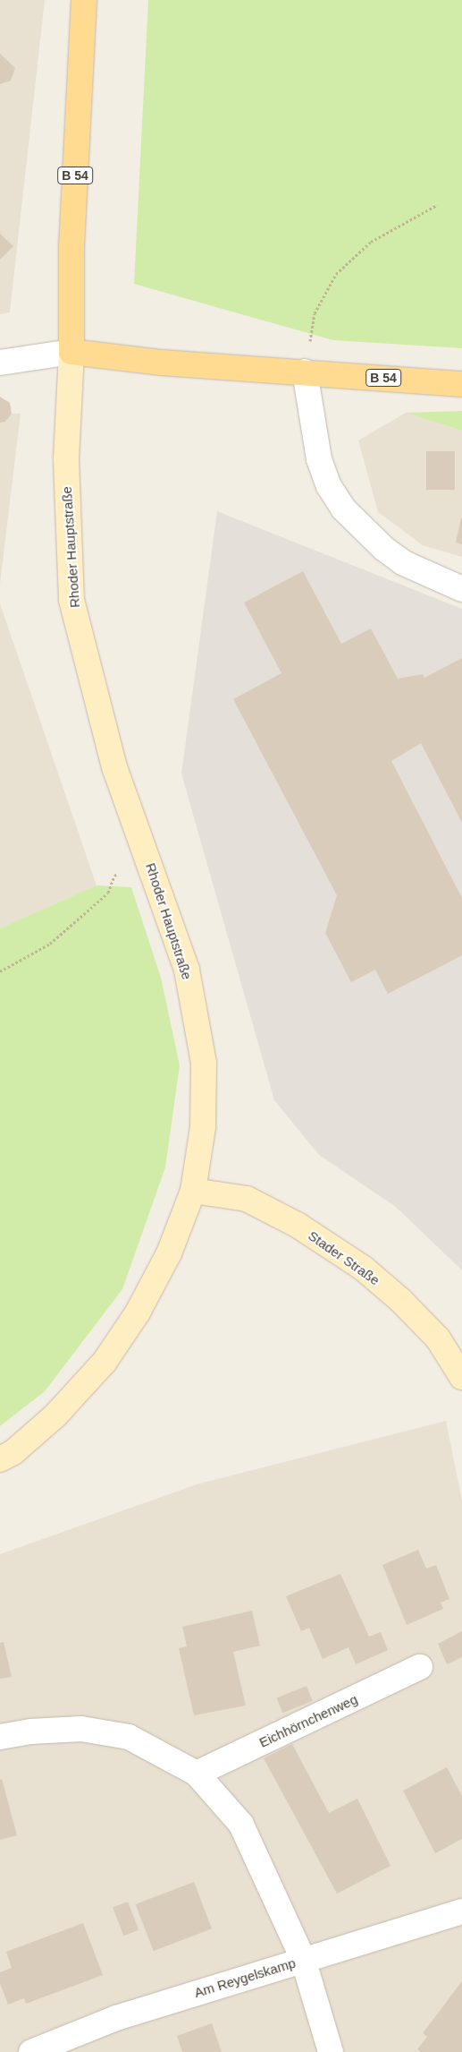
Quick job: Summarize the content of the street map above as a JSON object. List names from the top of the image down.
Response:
{
  "streets": {
    "main road": ["B 54", "Rhoder Hauptstraße", "Stader Straße"],
    "street": ["Eichhörnchenweg", "Am Reygelskamp"]
  },
  "crossings": [
    ["B 54", "Rhoder Hauptstraße"],
    ["Rhoder Hauptstraße", "Stader Straße"]
  ]
}
